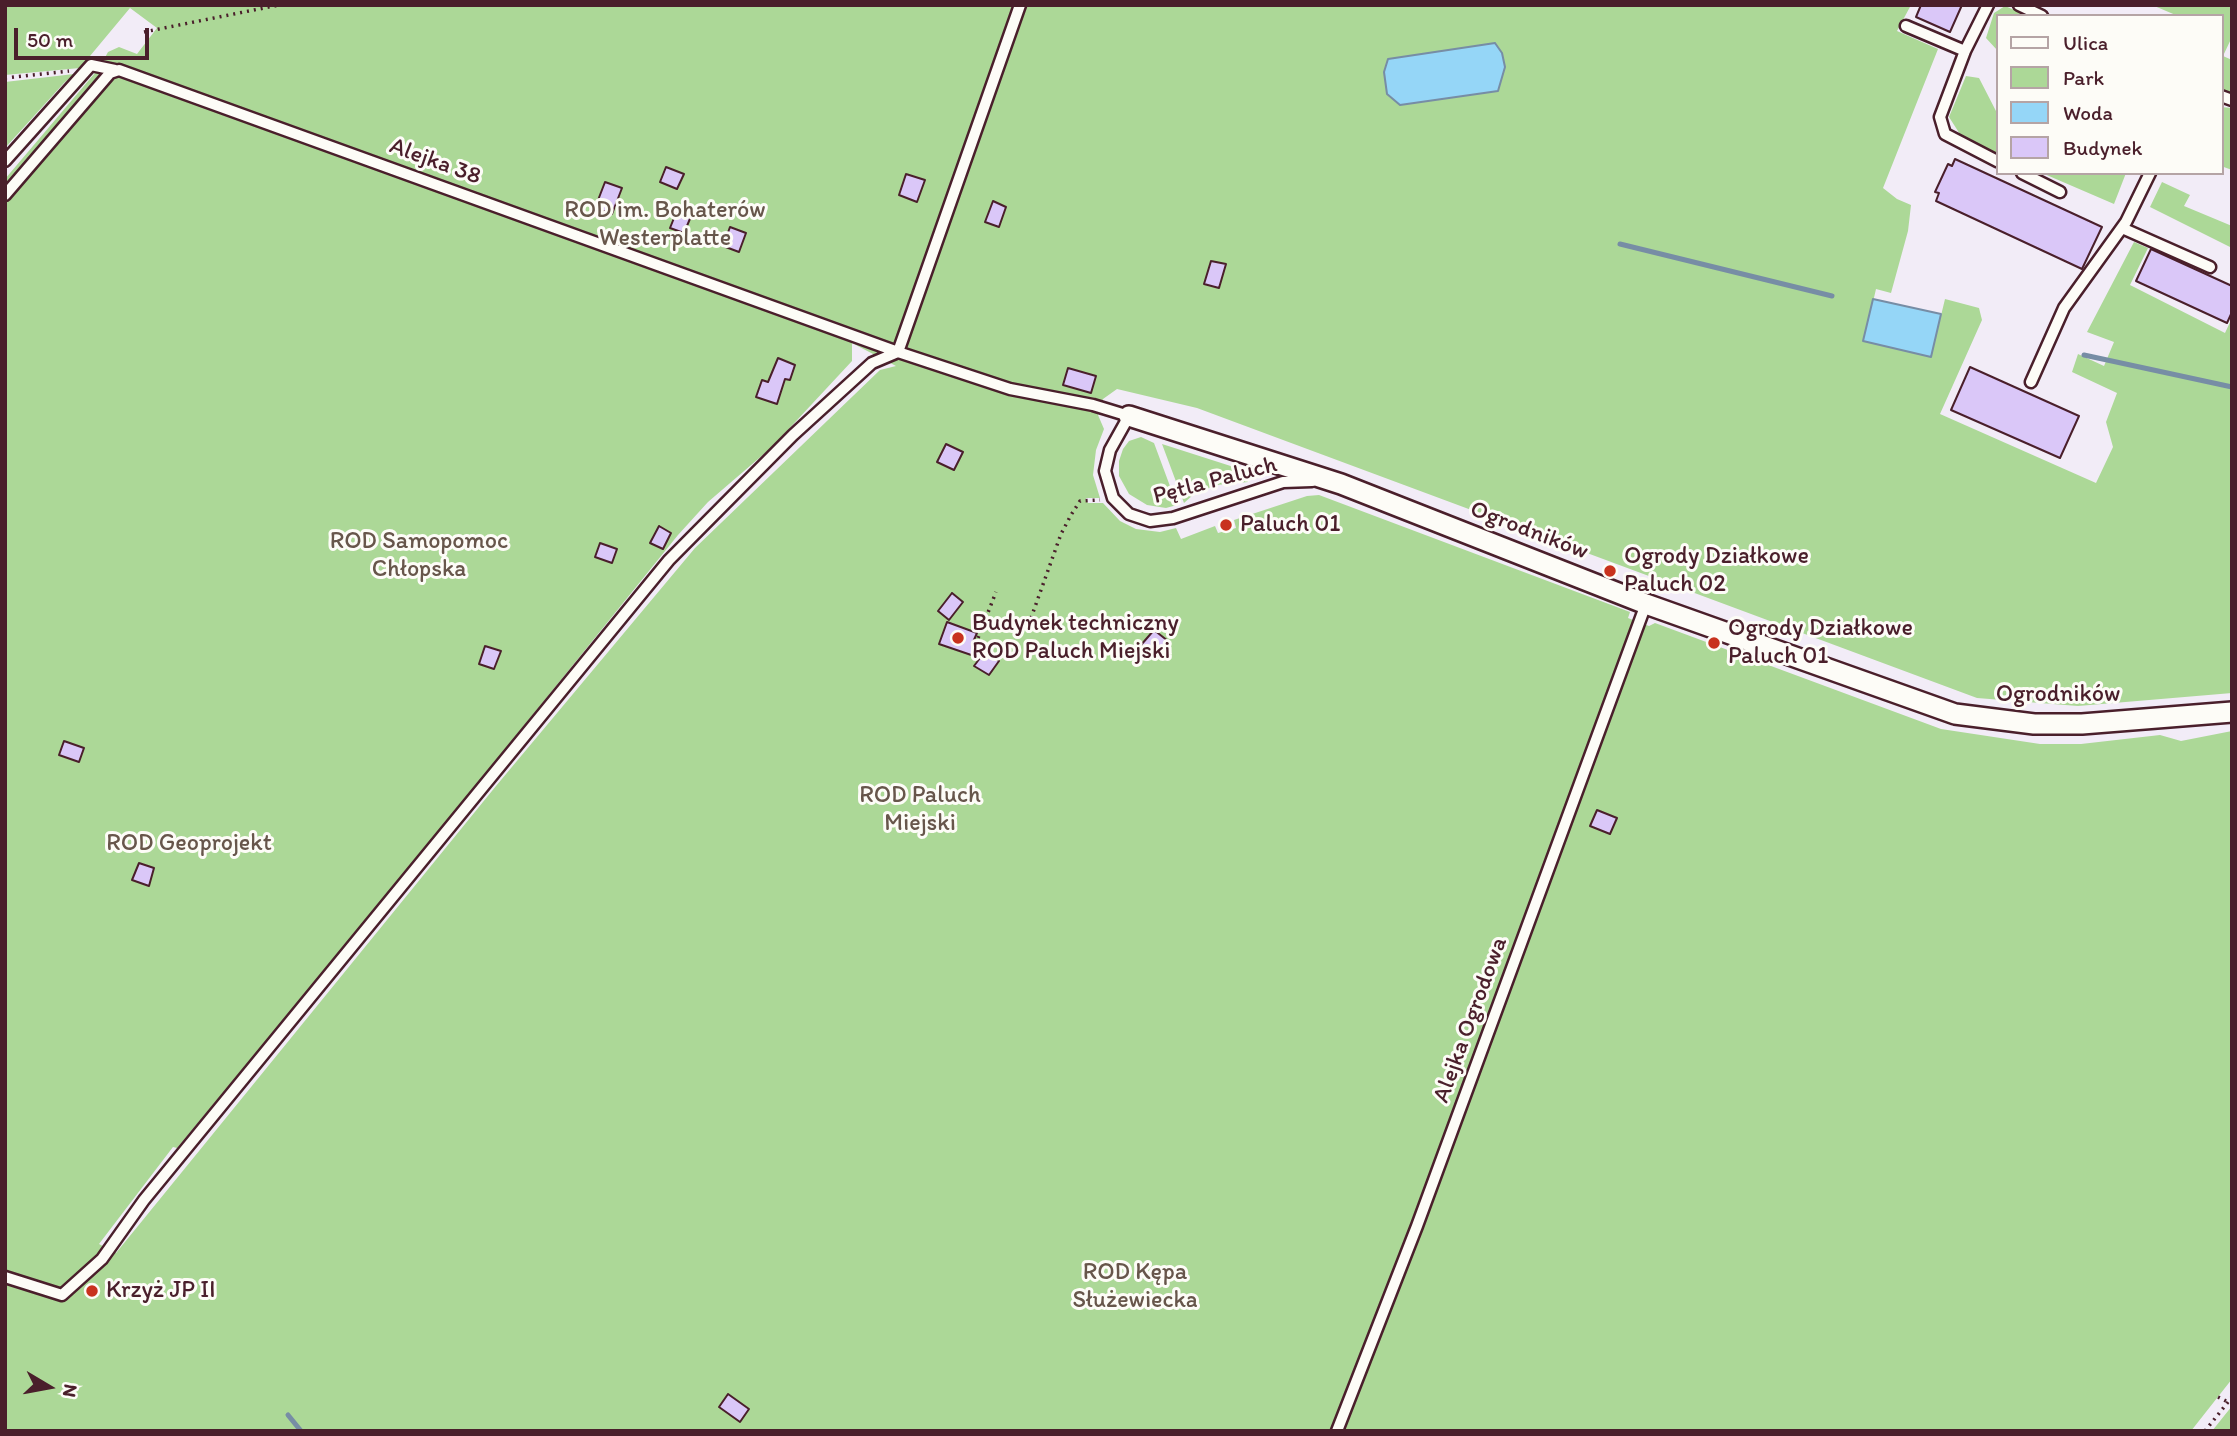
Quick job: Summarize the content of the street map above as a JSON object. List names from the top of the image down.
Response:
{
  "streets": {
    "street": ["Ogrodników"],
    "lane": ["Alejka 38", "Pętla Paluch", "Alejka Ogrodowa"]
  },
  "crossings": [
    ["Alejka 38", "Ogrodników"],
    ["Pętla Paluch", "Ogrodników"],
    ["Ogrodników", "Alejka Ogrodowa"]
  ],
  "parks": [
    "ROD im. Bohaterów Westerplatte",
    "ROD Samopomoc Chłopska",
    "ROD Paluch Miejski",
    "ROD Geoprojekt",
    "ROD Kępa Służewiecka"
  ],
  "places": [
    "Paluch 01",
    "Ogrody Działkowe Paluch 02",
    "Budynek techniczny ROD Paluch Miejski",
    "Ogrody Działkowe Paluch 01",
    "Krzyż JP II"
  ],
  "legend": [
    "Ulica",
    "Park",
    "Woda",
    "Budynek"
  ],
  "scale_bar": "50 m",
  "north": "right"
}
